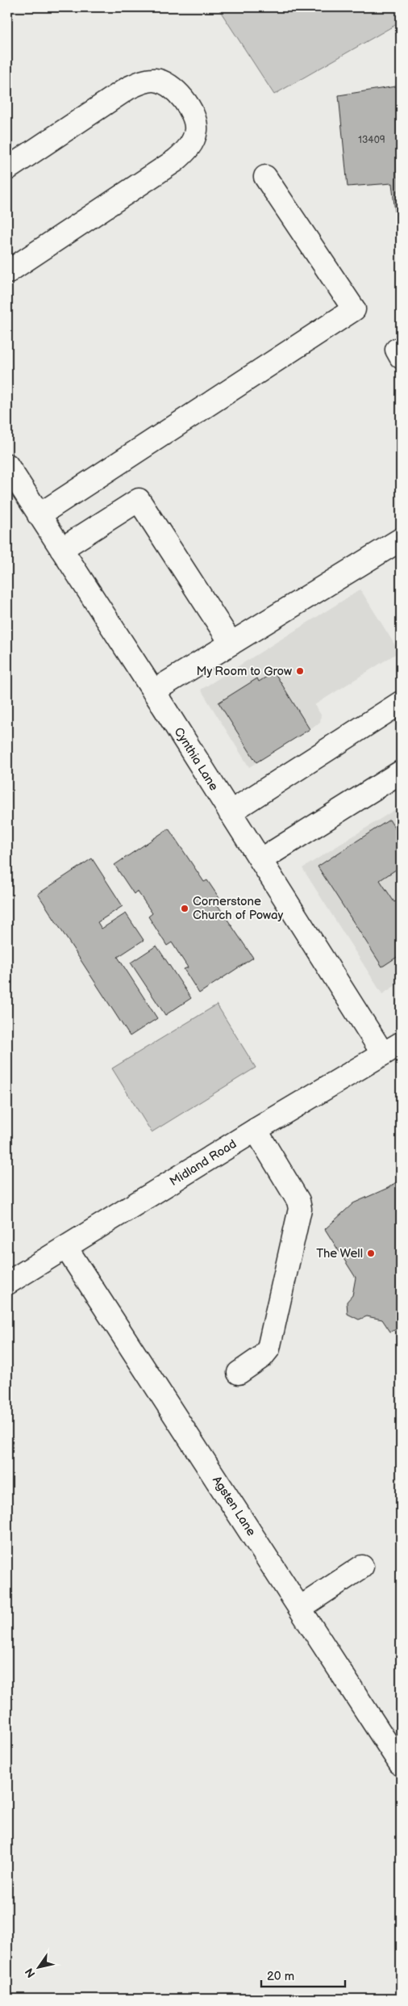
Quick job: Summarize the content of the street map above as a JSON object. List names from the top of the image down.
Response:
{
  "streets": {
    "street": ["Cynthia Lane", "Midland Road", "Agsten Lane"]
  },
  "crossings": [
    ["Cynthia Lane", "Midland Road"],
    ["Midland Road", "Agsten Lane"]
  ],
  "places": ["My Room to Grow", "Cornerstone Church of Poway", "The Well"],
  "house_numbers": ["13409"],
  "scale_bar": "20 m",
  "north": "bottom left"
}
